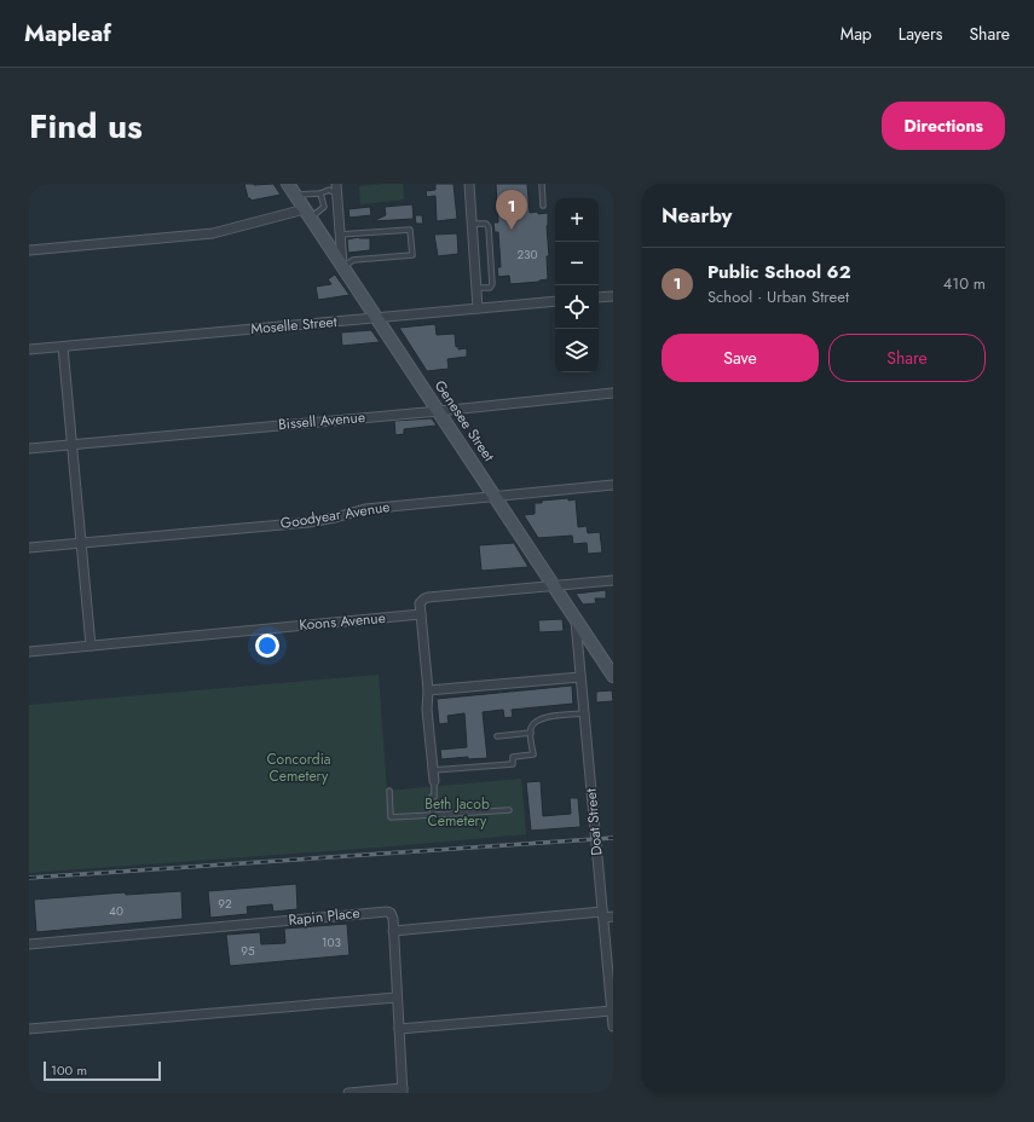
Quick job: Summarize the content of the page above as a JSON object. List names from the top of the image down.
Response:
{
  "streets": {
    "main road": ["Genesee Street"],
    "street": [
      "Moselle Street",
      "Bissell Avenue",
      "Goodyear Avenue",
      "Koons Avenue",
      "Doat Street",
      "Rapin Place"
    ]
  },
  "crossings": [
    ["Moselle Street", "Genesee Street"],
    ["Bissell Avenue", "Genesee Street"],
    ["Genesee Street", "Goodyear Avenue"],
    ["Genesee Street", "Doat Street"]
  ],
  "parks": ["Concordia Cemetery", "Beth Jacob Cemetery"],
  "house_numbers": [
    "230",
    "92",
    "40",
    "103",
    "95"
  ],
  "scale_bar": "100 m",
  "page": {
    "header": "Mapleaf",
    "nav": ["Map", "Layers", "Share"],
    "title": "Find us",
    "buttons": [
      "Directions",
      ["Save", "Share"]
    ],
    "heading": "Nearby",
    "pins": "1",
    "map_buttons": ["+", "−"],
    "list": [
      {
        "mark": "1",
        "name": "Public School 62",
        "note": "School · Urban Street",
        "value": "410 m"
      }
    ],
    "scale": "100 m"
  }
}
